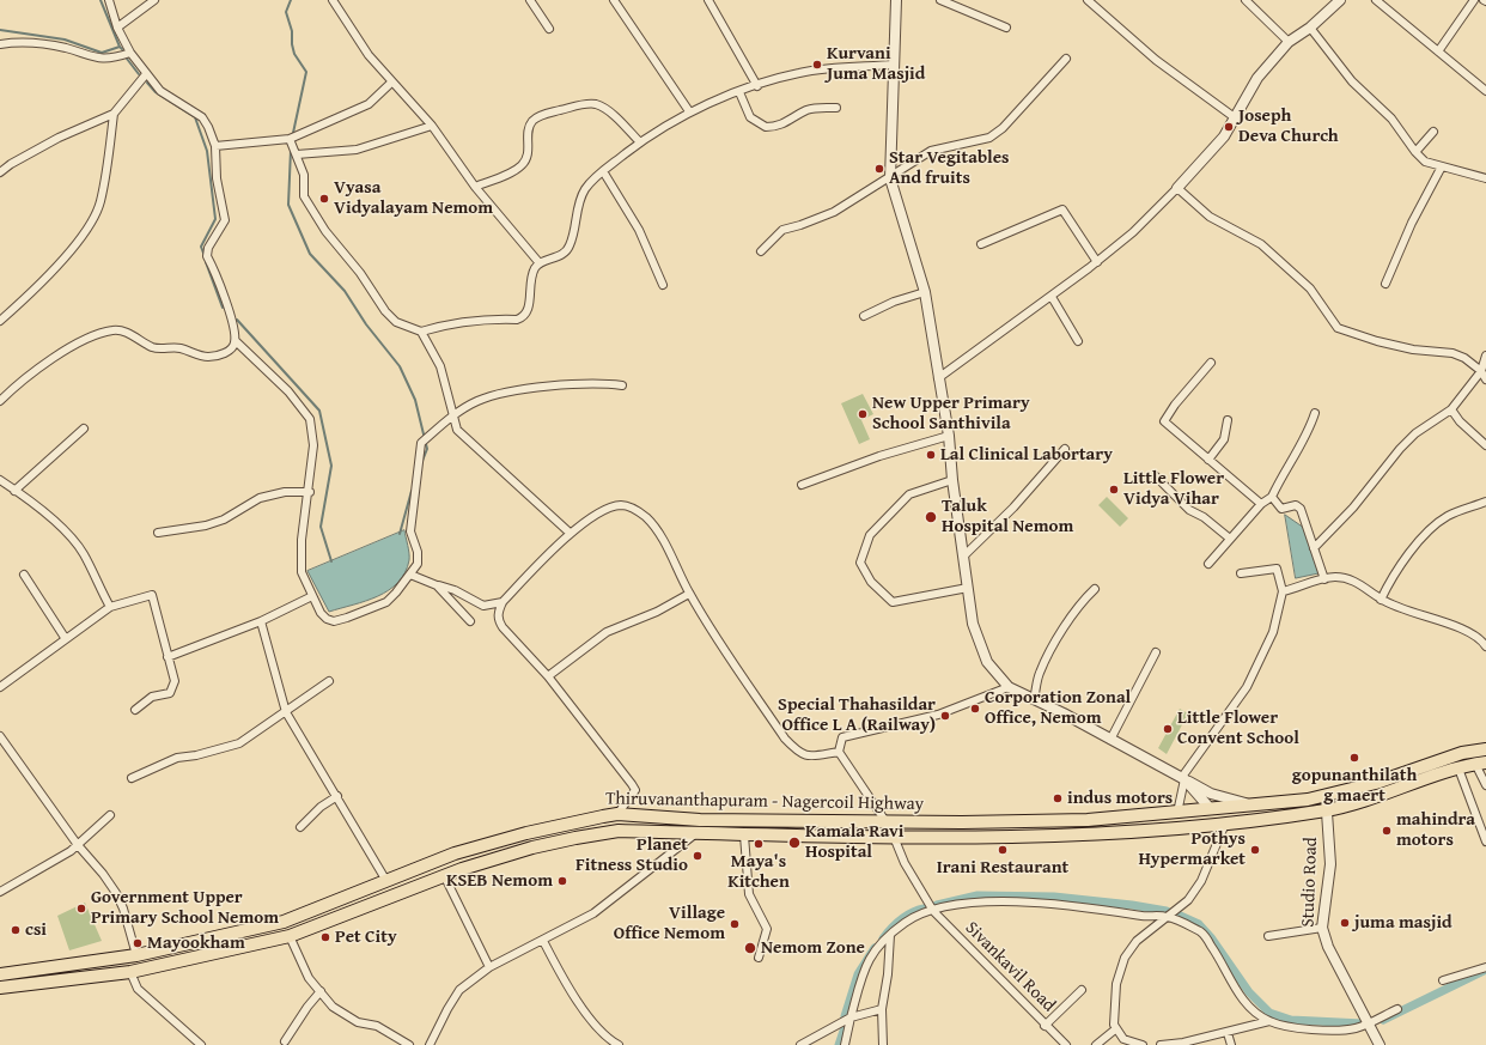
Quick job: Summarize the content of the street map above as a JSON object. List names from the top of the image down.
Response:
{
  "streets": {
    "main road": ["Thiruvananthapuram - Nagercoil Highway"],
    "street": ["Studio Road", "Sivankavil Road"]
  },
  "crossings": [
    ["Thiruvananthapuram - Nagercoil Highway", "Studio Road"],
    ["Thiruvananthapuram - Nagercoil Highway", "Sivankavil Road"]
  ],
  "places": [
    "Kurvani Juma Masjid",
    "Joseph Deva Church",
    "Star Vegitables And fruits",
    "Vyasa Vidyalayam Nemom",
    "New Upper Primary School Santhivila",
    "Lal Clinical Labortary",
    "Little Flower Vidya Vihar",
    "Taluk Hospital Nemom",
    "Corporation Zonal Office, Nemom",
    "Special Thahasildar Office L A (Railway)",
    "Little Flower Convent School",
    "gopunanthilath g maert",
    "indus motors",
    "mahindra motors",
    "Kamala Ravi Hospital",
    "Maya's Kitchen",
    "Irani Restaurant",
    "Pothys Hypermarket",
    "Planet Fitness Studio",
    "KSEB Nemom",
    "Government Upper Primary School Nemom",
    "juma masjid",
    "Village Office Nemom",
    "csi",
    "Pet City",
    "Mayookham",
    "Nemom Zone"
  ]
}
